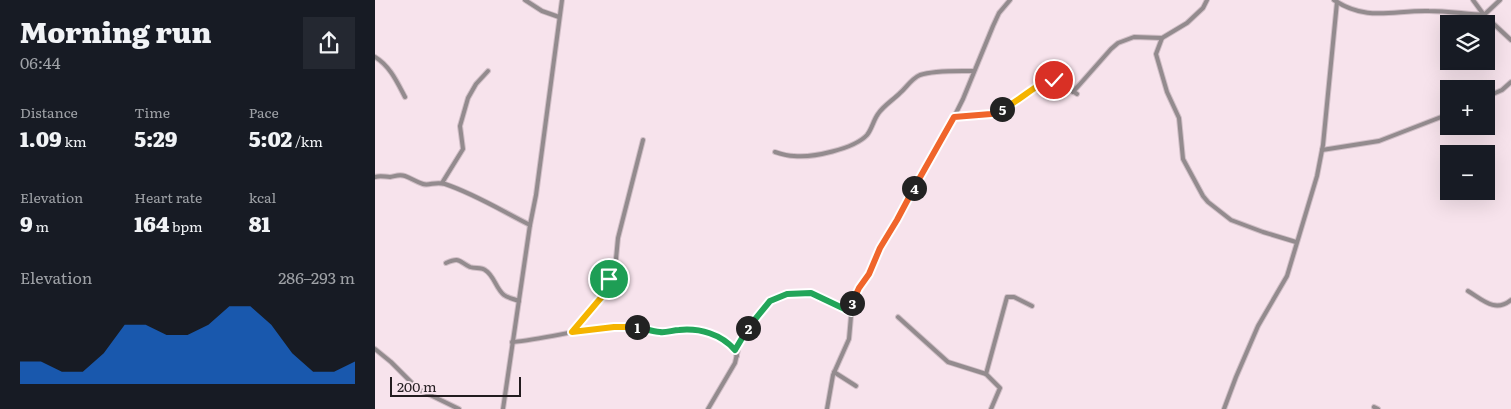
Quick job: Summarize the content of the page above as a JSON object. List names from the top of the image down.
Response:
{
  "scale_bar": "200 m",
  "page": {
    "heading": ["Morning run", "06:44"],
    "map_buttons": ["+", "−"],
    "stats": [
      ["Distance", "1.09 km"],
      ["Time", "5:29"],
      ["Pace", "5:02 /km"],
      ["Elevation", "9 m"],
      ["Heart rate", "164 bpm"],
      ["kcal", "81"]
    ],
    "pins": [
      "5",
      "4",
      "3",
      "1",
      "2"
    ],
    "chart": ["Elevation", "286–293 m"],
    "scale": "200 m"
  }
}
